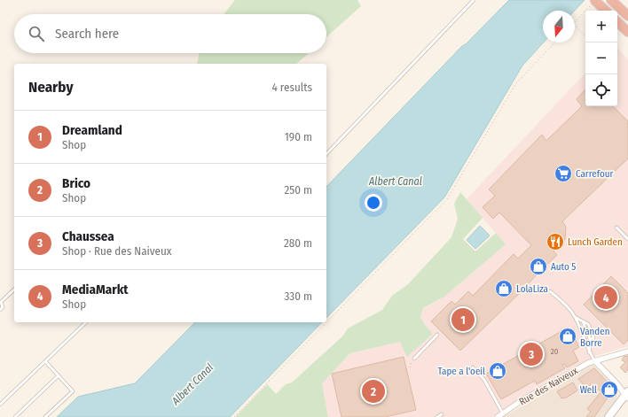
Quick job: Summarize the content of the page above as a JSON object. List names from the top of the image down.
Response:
{
  "streets": {
    "street": ["Rue des Naiveux"]
  },
  "water": ["Albert Canal"],
  "places": {
    "supermarket": ["Carrefour"],
    "restaurant": ["Lunch Garden"],
    "shop": [
      "Auto 5",
      "LolaLiza",
      "Vanden Borre",
      "Tape a l'oeil",
      "Well"
    ]
  },
  "house_numbers": ["20"],
  "north": "bottom",
  "page": {
    "map_buttons": ["+", "−"],
    "search": "Search here",
    "heading": ["Nearby", "4 results"],
    "list": [
      {
        "mark": "1",
        "name": "Dreamland",
        "note": "Shop",
        "value": "190 m"
      },
      {
        "mark": "2",
        "name": "Brico",
        "note": "Shop",
        "value": "250 m"
      },
      {
        "mark": "3",
        "name": "Chaussea",
        "note": "Shop · Rue des Naiveux",
        "value": "280 m"
      },
      {
        "mark": "4",
        "name": "MediaMarkt",
        "note": "Shop",
        "value": "330 m"
      }
    ],
    "pins": [
      "4",
      "1",
      "3",
      "2"
    ]
  }
}
